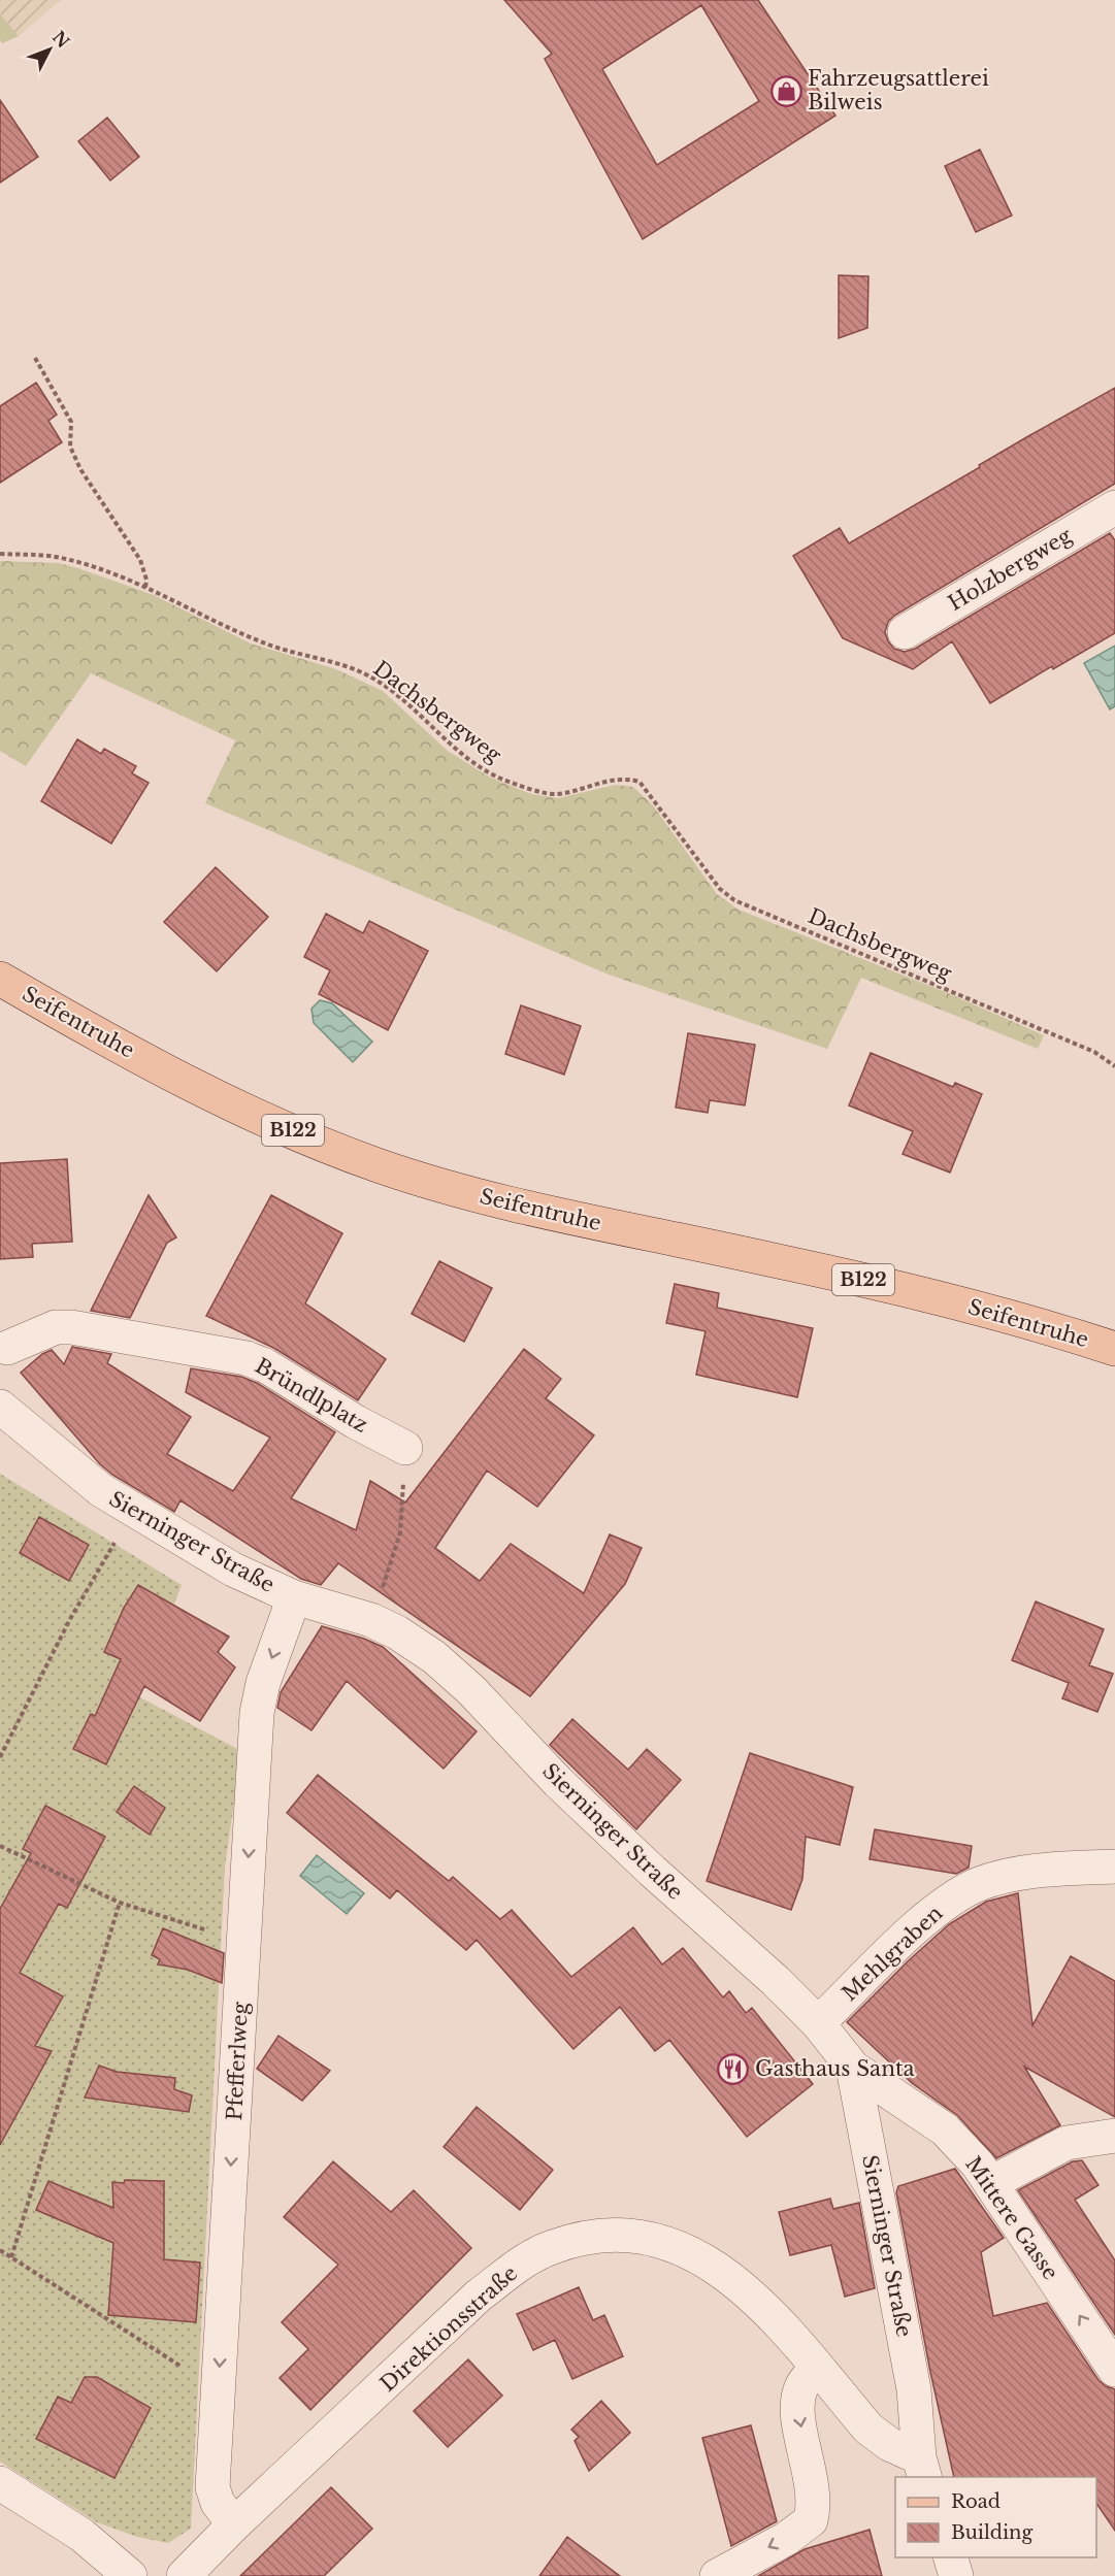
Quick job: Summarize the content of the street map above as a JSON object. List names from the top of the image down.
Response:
{
  "streets": {
    "main road": ["Seifentruhe", "B122"],
    "street": [
      "Holzbergweg",
      "Bründlplatz",
      "Sierninger Straße",
      "Mehlgraben",
      "Pfefferlweg",
      "Mittere Gasse",
      "Direktionsstraße"
    ],
    "path": ["Dachsbergweg"]
  },
  "crossings": [
    ["Sierninger Straße", "Mehlgraben"],
    ["Sierninger Straße", "Pfefferlweg"],
    ["Sierninger Straße", "Mittere Gasse"],
    ["Sierninger Straße", "Direktionsstraße"],
    ["Pfefferlweg", "Direktionsstraße"]
  ],
  "one_way": ["Pfefferlweg", "Mittere Gasse"],
  "places": {
    "shop": ["Fahrzeugsattlerei Bilweis"],
    "restaurant": ["Gasthaus Santa"]
  },
  "legend": ["Road", "Building"],
  "north": "top right"
}
